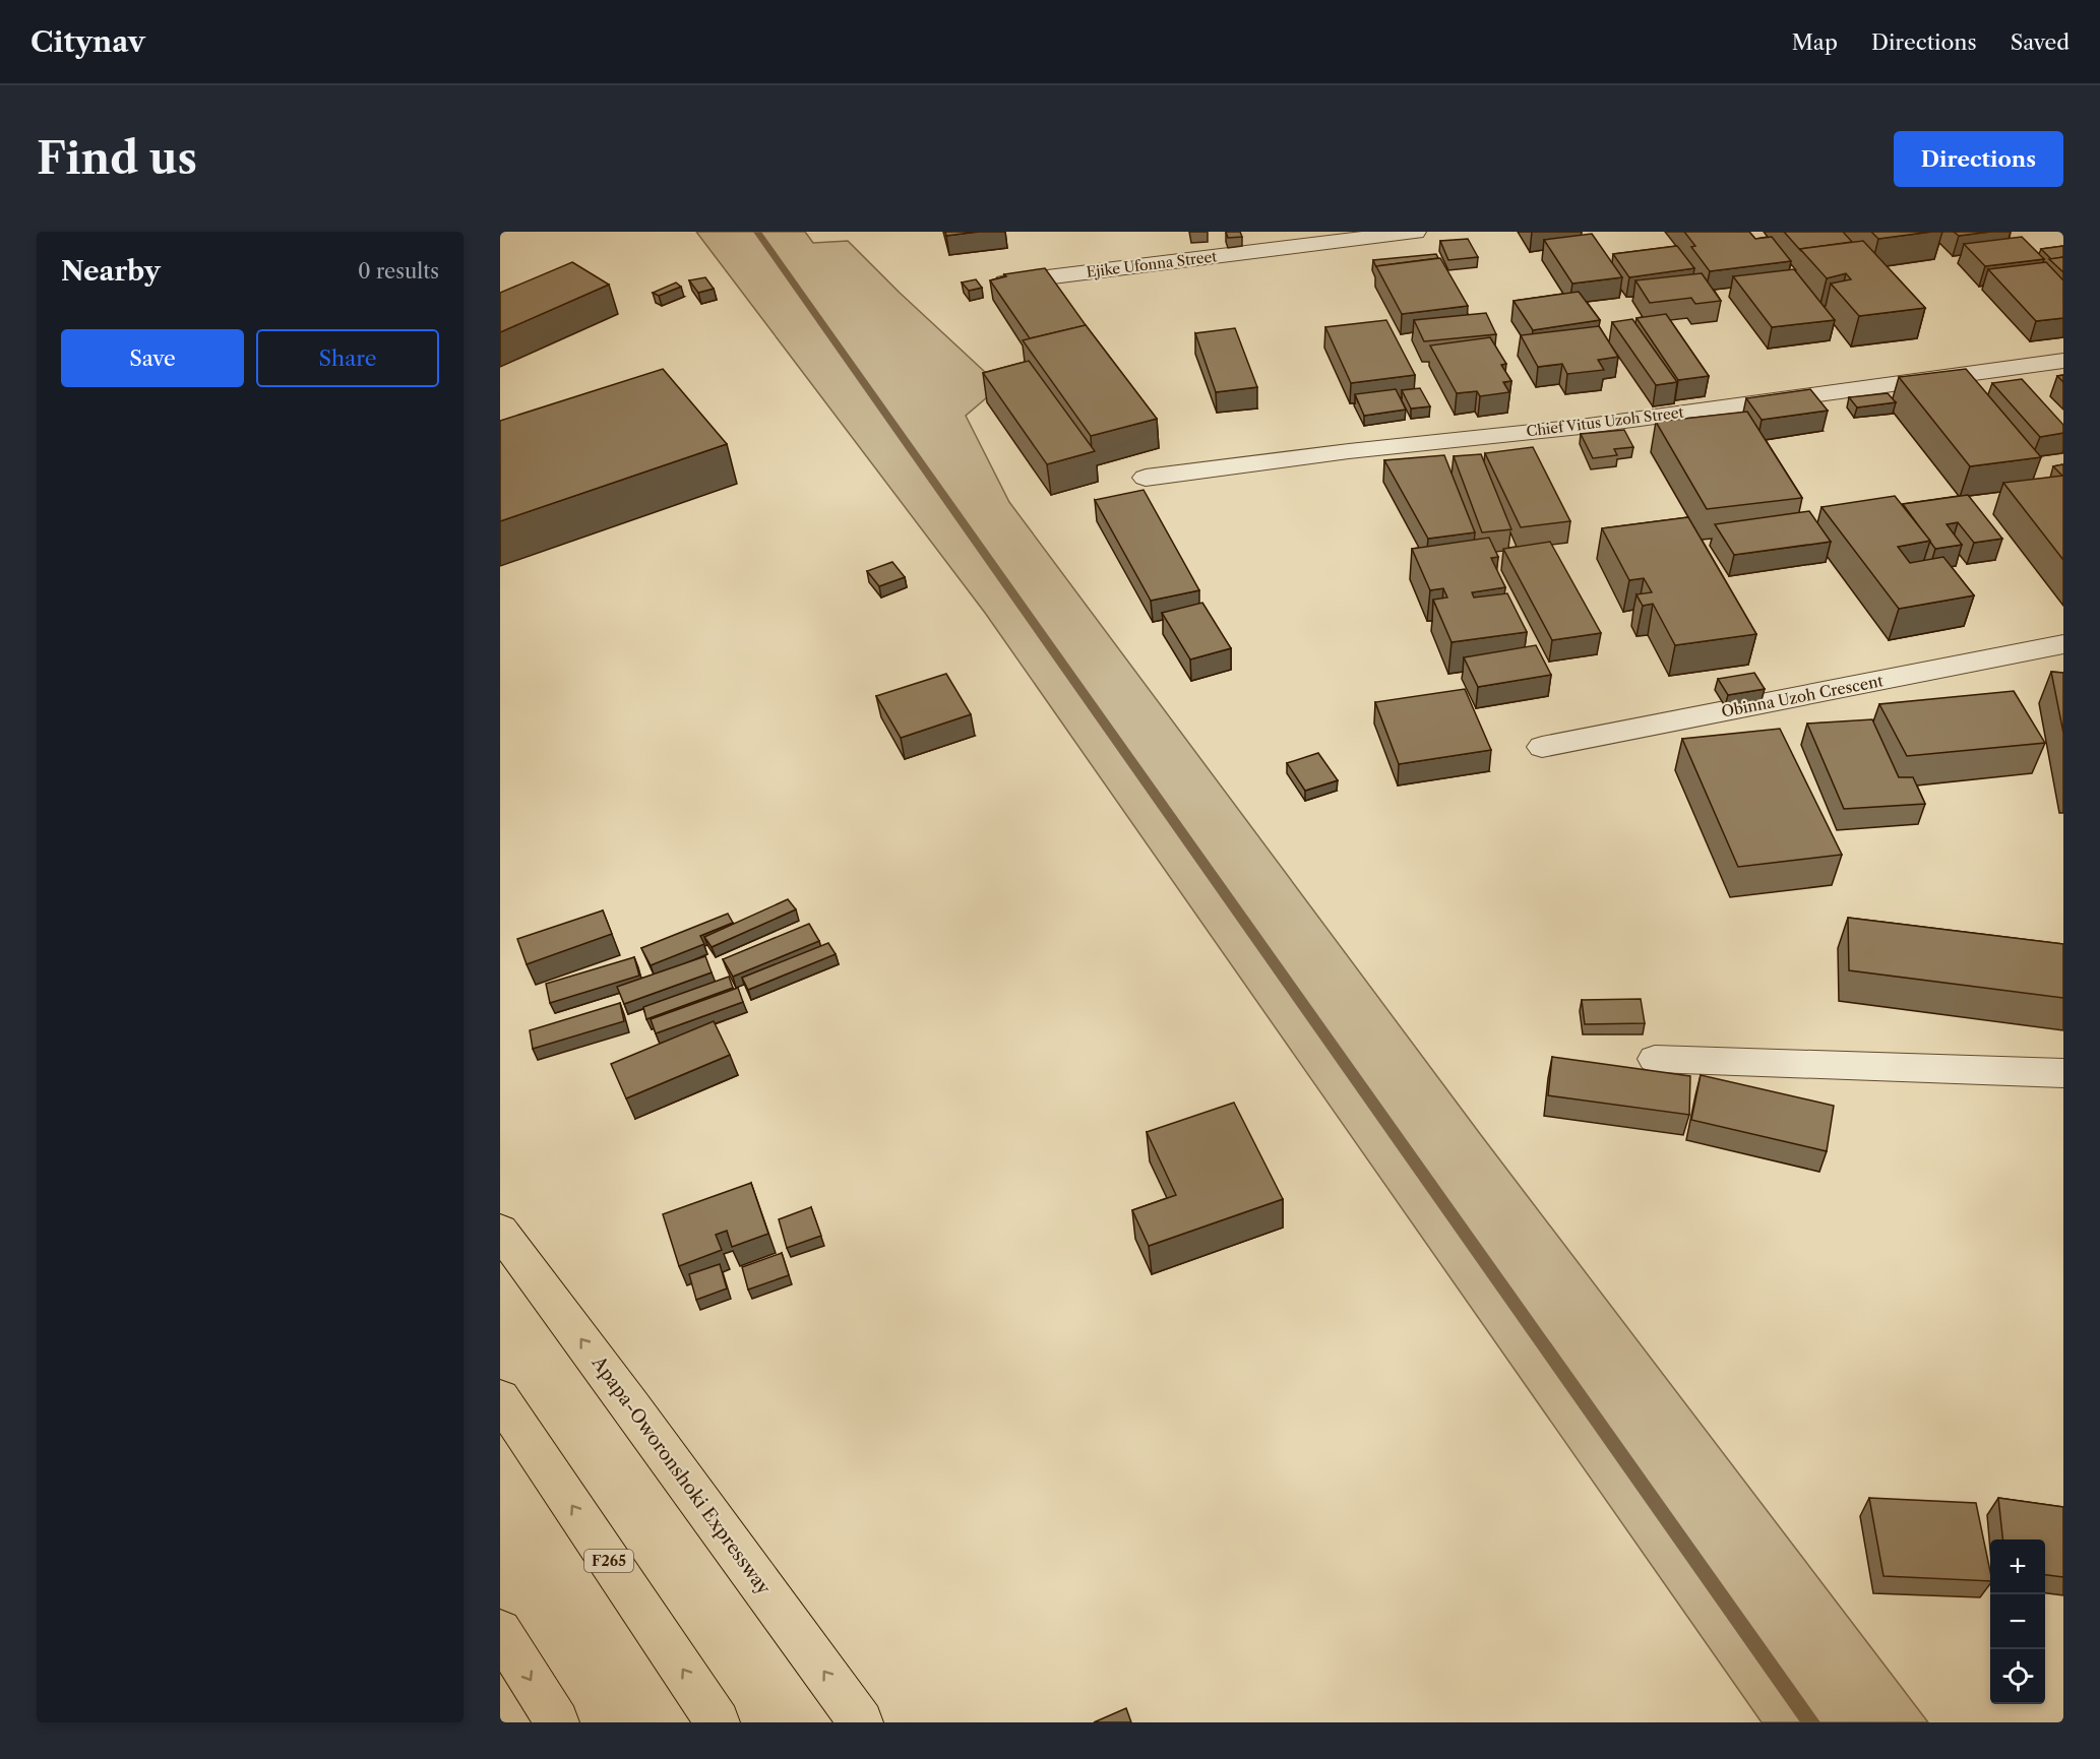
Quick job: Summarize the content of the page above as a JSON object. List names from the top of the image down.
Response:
{
  "streets": {
    "main road": ["Apapa-Oworonshoki Expressway", "F265"],
    "street": ["Ejike Ufonna Street", "Chief Vitus Uzoh Street", "Obinna Uzoh Crescent"]
  },
  "page": {
    "header": "Citynav",
    "nav": ["Map", "Directions", "Saved"],
    "buttons": [
      "Directions",
      ["Save", "Share"]
    ],
    "title": "Find us",
    "heading": ["Nearby", "0 results"],
    "map_buttons": ["+", "−"]
  }
}
